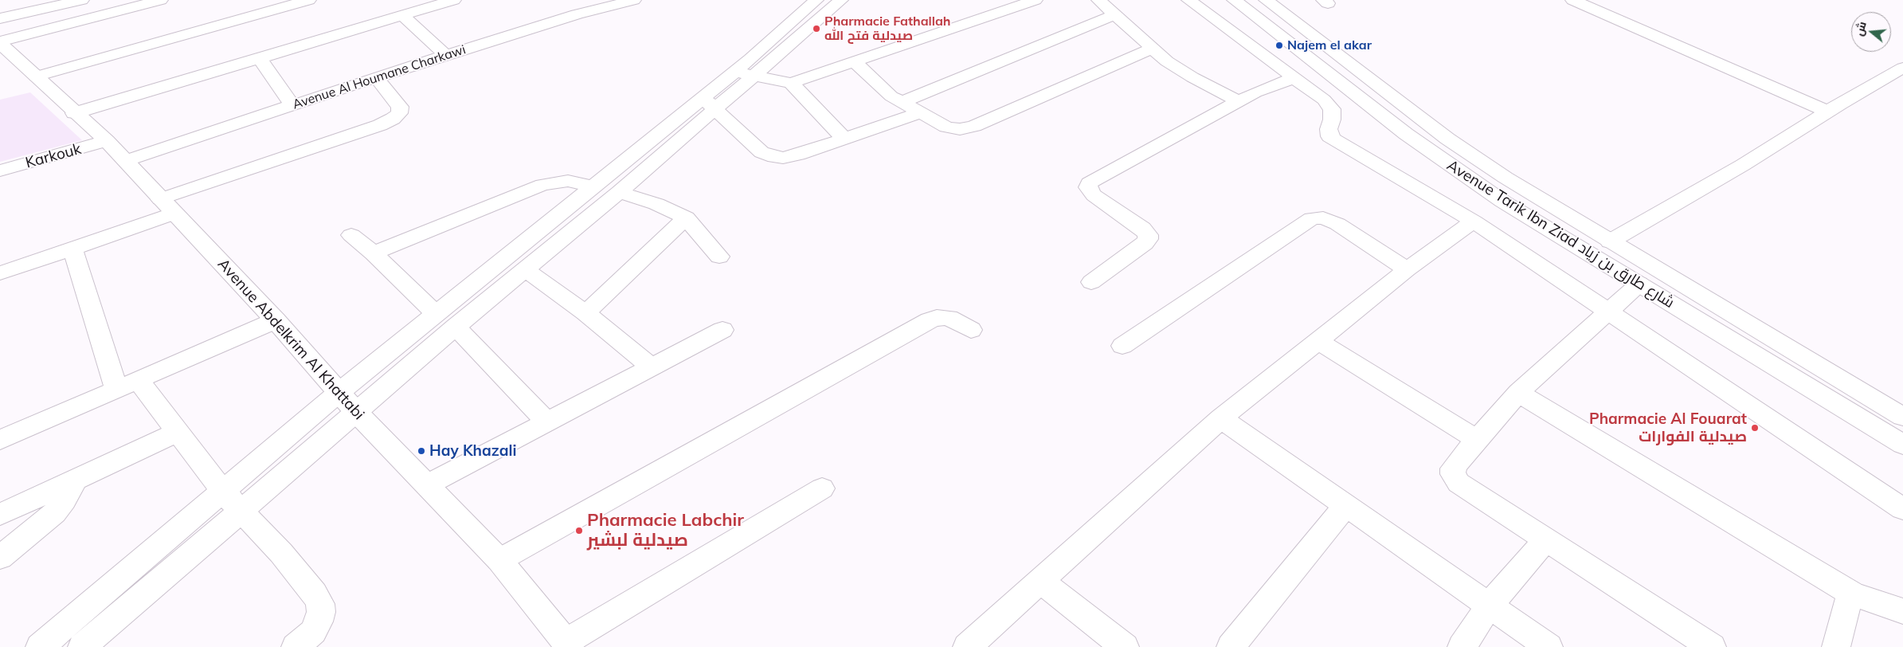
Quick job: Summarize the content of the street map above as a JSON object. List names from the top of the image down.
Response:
{
  "streets": {
    "street": [
      "Avenue Al Houmane Charkawi",
      "Karkouk",
      "Avenue Tarik Ibn Ziad شارع طارق بن زياد",
      "Avenue Abdelkrim Al Khattabi"
    ]
  },
  "crossings": [
    ["Avenue Al Houmane Charkawi", "Avenue Abdelkrim Al Khattabi"],
    ["Karkouk", "Avenue Abdelkrim Al Khattabi"]
  ],
  "places": [
    "Pharmacie Fathallah صيدلية فتح الله",
    "Najem el akar",
    "Pharmacie Al Fouarat صيدلية الفوارات",
    "Hay Khazali",
    "Pharmacie Labchir صيدلية لبشير"
  ],
  "north": "left"
}
